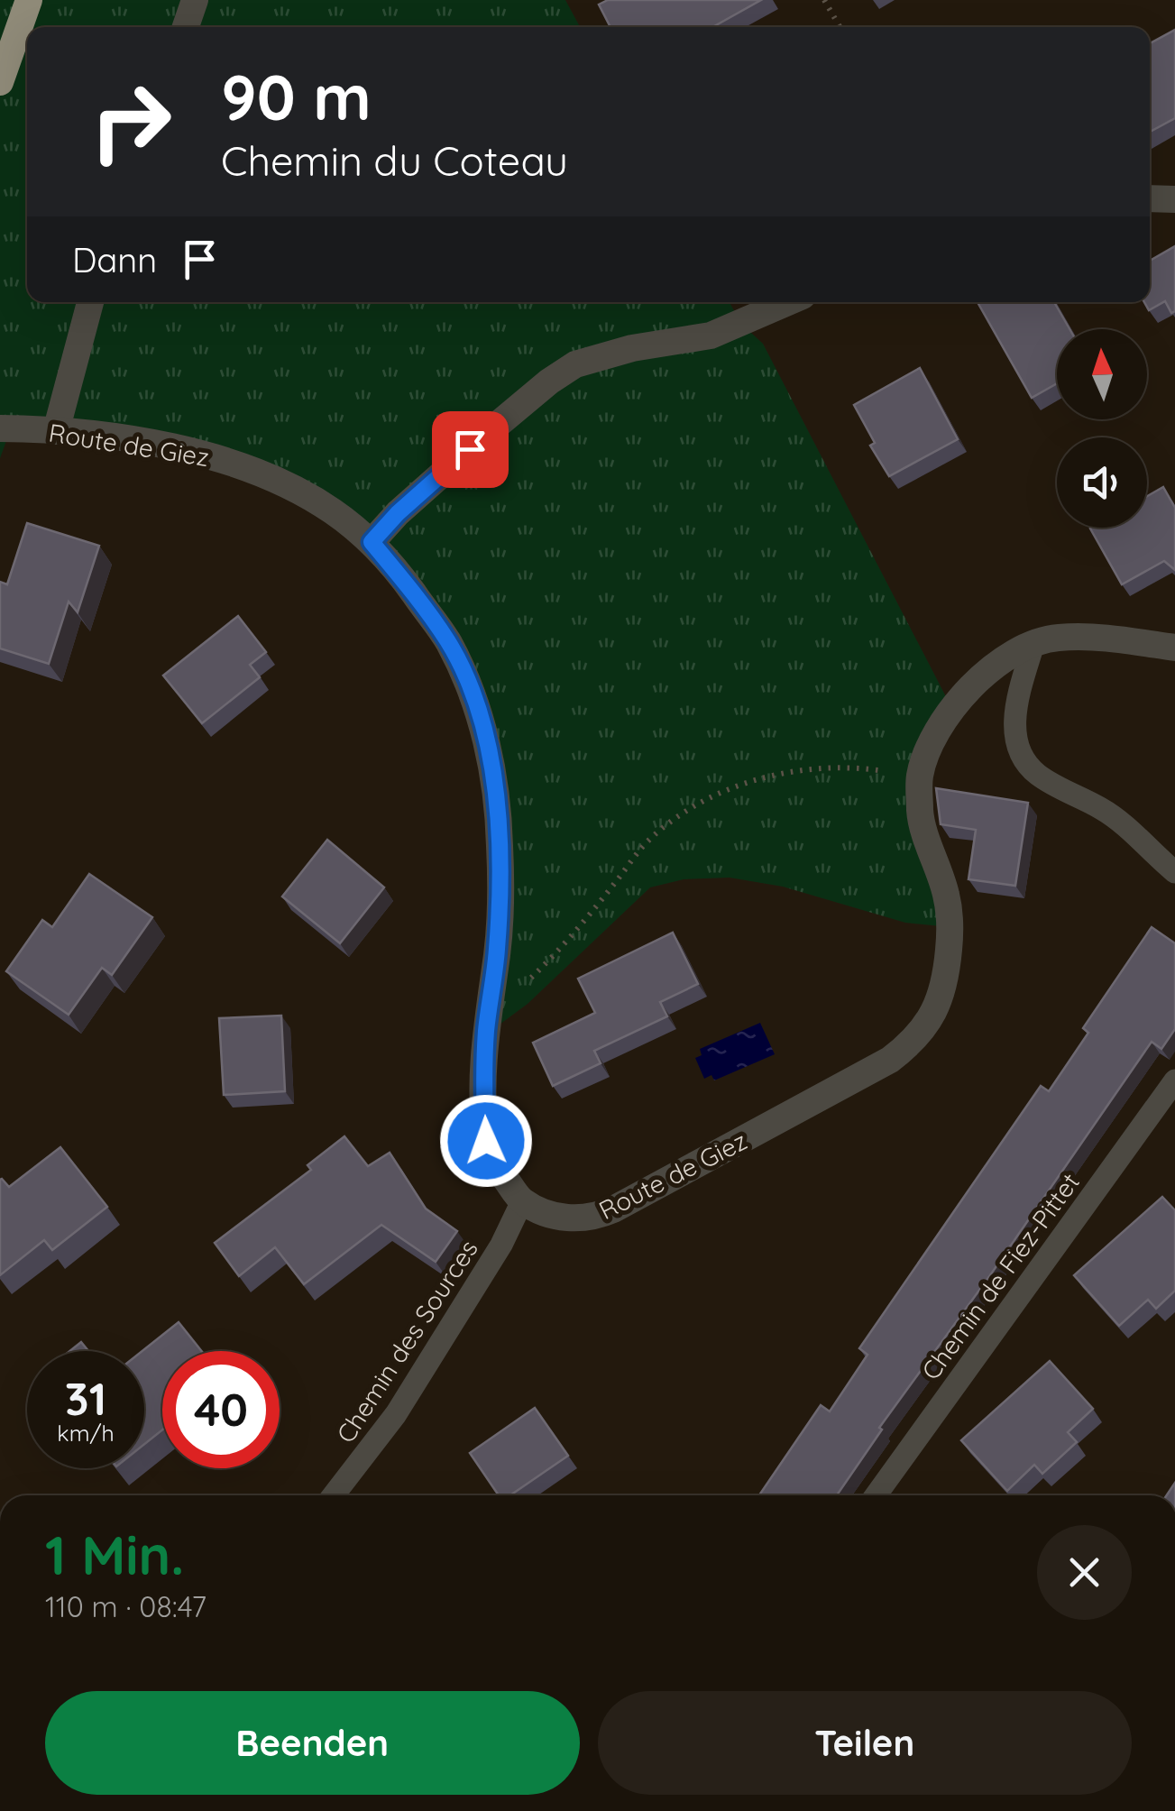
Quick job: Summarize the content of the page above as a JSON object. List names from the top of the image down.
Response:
{
  "streets": {
    "street": ["Route de Giez"],
    "lane": ["Chemin de Fiez-Pittet", "Chemin des Sources"]
  },
  "crossings": [
    ["Route de Giez", "Chemin des Sources"]
  ],
  "north": "top",
  "page": {
    "turn": ["90 m", "Chemin du Coteau"],
    "then": "Dann",
    "speed": "31 km/h",
    "limit": "40",
    "heading": ["1 Min.", "110 m · 08:47"],
    "buttons": ["Beenden", "Teilen"]
  }
}
